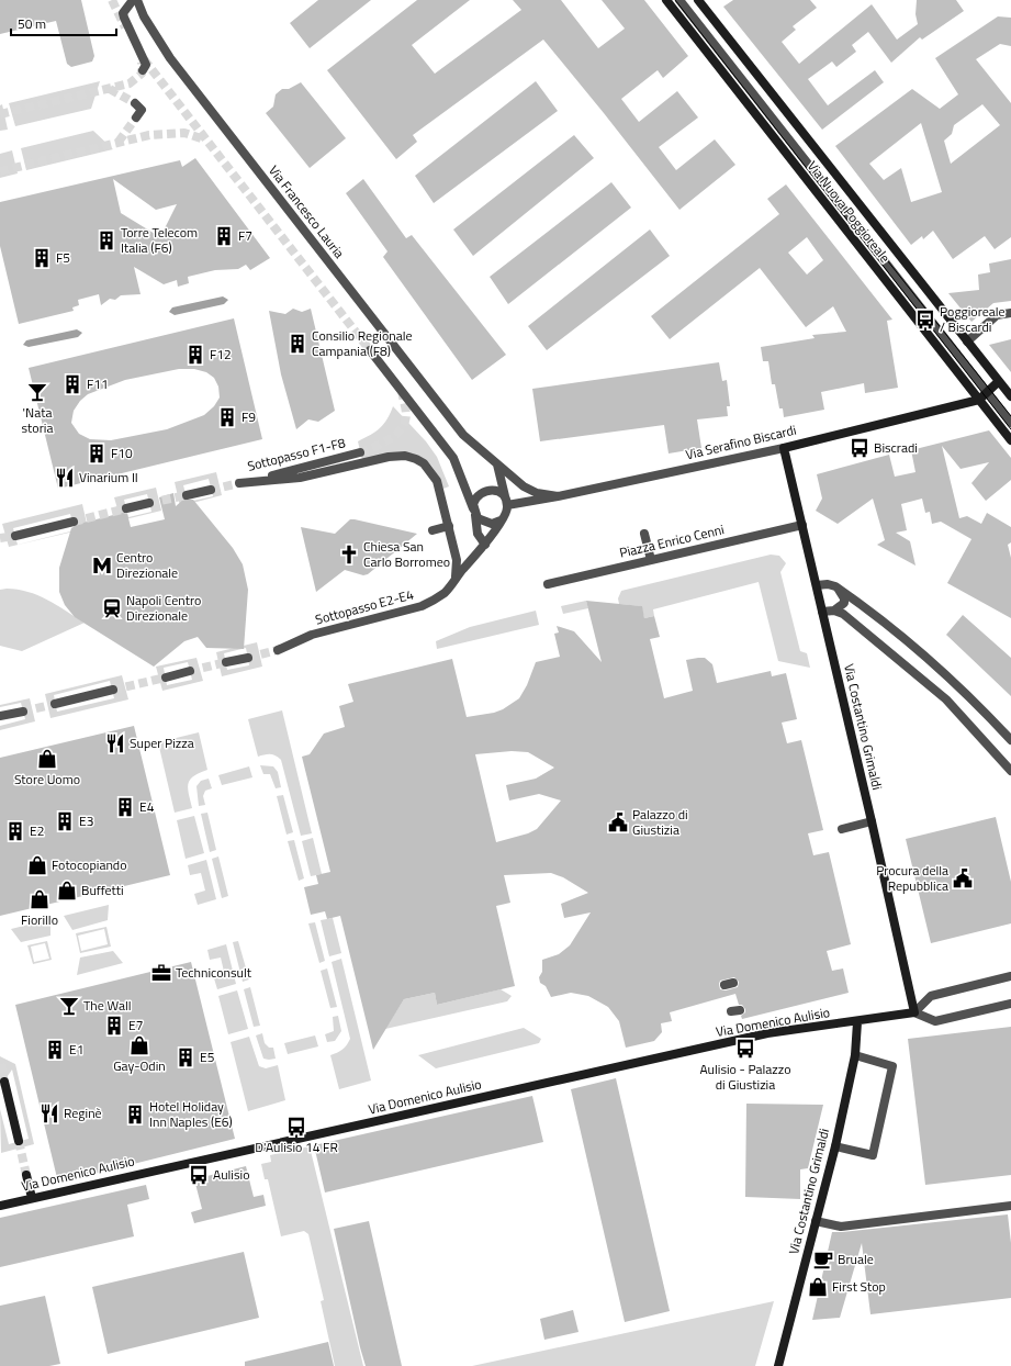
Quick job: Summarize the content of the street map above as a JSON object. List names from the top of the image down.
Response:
{
  "streets": {
    "main road": [
      "Via Nuova Poggioreale",
      "Via Serafino Biscardi",
      "Via Costantino Grimaldi",
      "Via Domenico Aulisio"
    ],
    "street": [
      "Via Francesco Lauria",
      "Sottopasso F1-F8",
      "Piazza Enrico Cenni",
      "Sottopasso E2-E4"
    ]
  },
  "crossings": [
    ["Via Francesco Lauria", "Via Serafino Biscardi"],
    ["Via Nuova Poggioreale", "Via Serafino Biscardi"],
    ["Via Serafino Biscardi", "Sottopasso E2-E4"],
    ["Via Serafino Biscardi", "Via Costantino Grimaldi"],
    ["Piazza Enrico Cenni", "Via Costantino Grimaldi"],
    ["Via Costantino Grimaldi", "Via Domenico Aulisio"]
  ],
  "places": {
    "building": [
      "F7",
      "Torre Telecom Italia (F6)",
      "F5",
      "Consilio Regionale Campania (F8)",
      "F12",
      "F11",
      "F9",
      "F10",
      "E4",
      "E3",
      "E2",
      "E7",
      "E1",
      "E5",
      "Hotel Holiday Inn Naples (E6)"
    ],
    "bus stop": [
      "Poggioreale / Biscardi",
      "Biscradi",
      "Aulisio - Palazzo di Giustizia",
      "D'Aulisio 14 FR",
      "Aulisio"
    ],
    "bar": ["'Nata storia", "The Wall"],
    "restaurant": ["Vinarium II", "Super Pizza", "Reginè"],
    "church": ["Chiesa San Carlo Borromeo"],
    "metro station": ["Centro Direzionale"],
    "station": ["Napoli Centro Direzionale"],
    "shop": [
      "Store Uomo",
      "Fotocopiando",
      "Buffetti",
      "Fiorillo",
      "Gay-Odin",
      "First Stop"
    ],
    "public building": ["Palazzo di Giustizia", "Procura della Repubblica"],
    "office": ["Techniconsult"],
    "cafe": ["Bruale"]
  },
  "scale_bar": "50 m"
}
